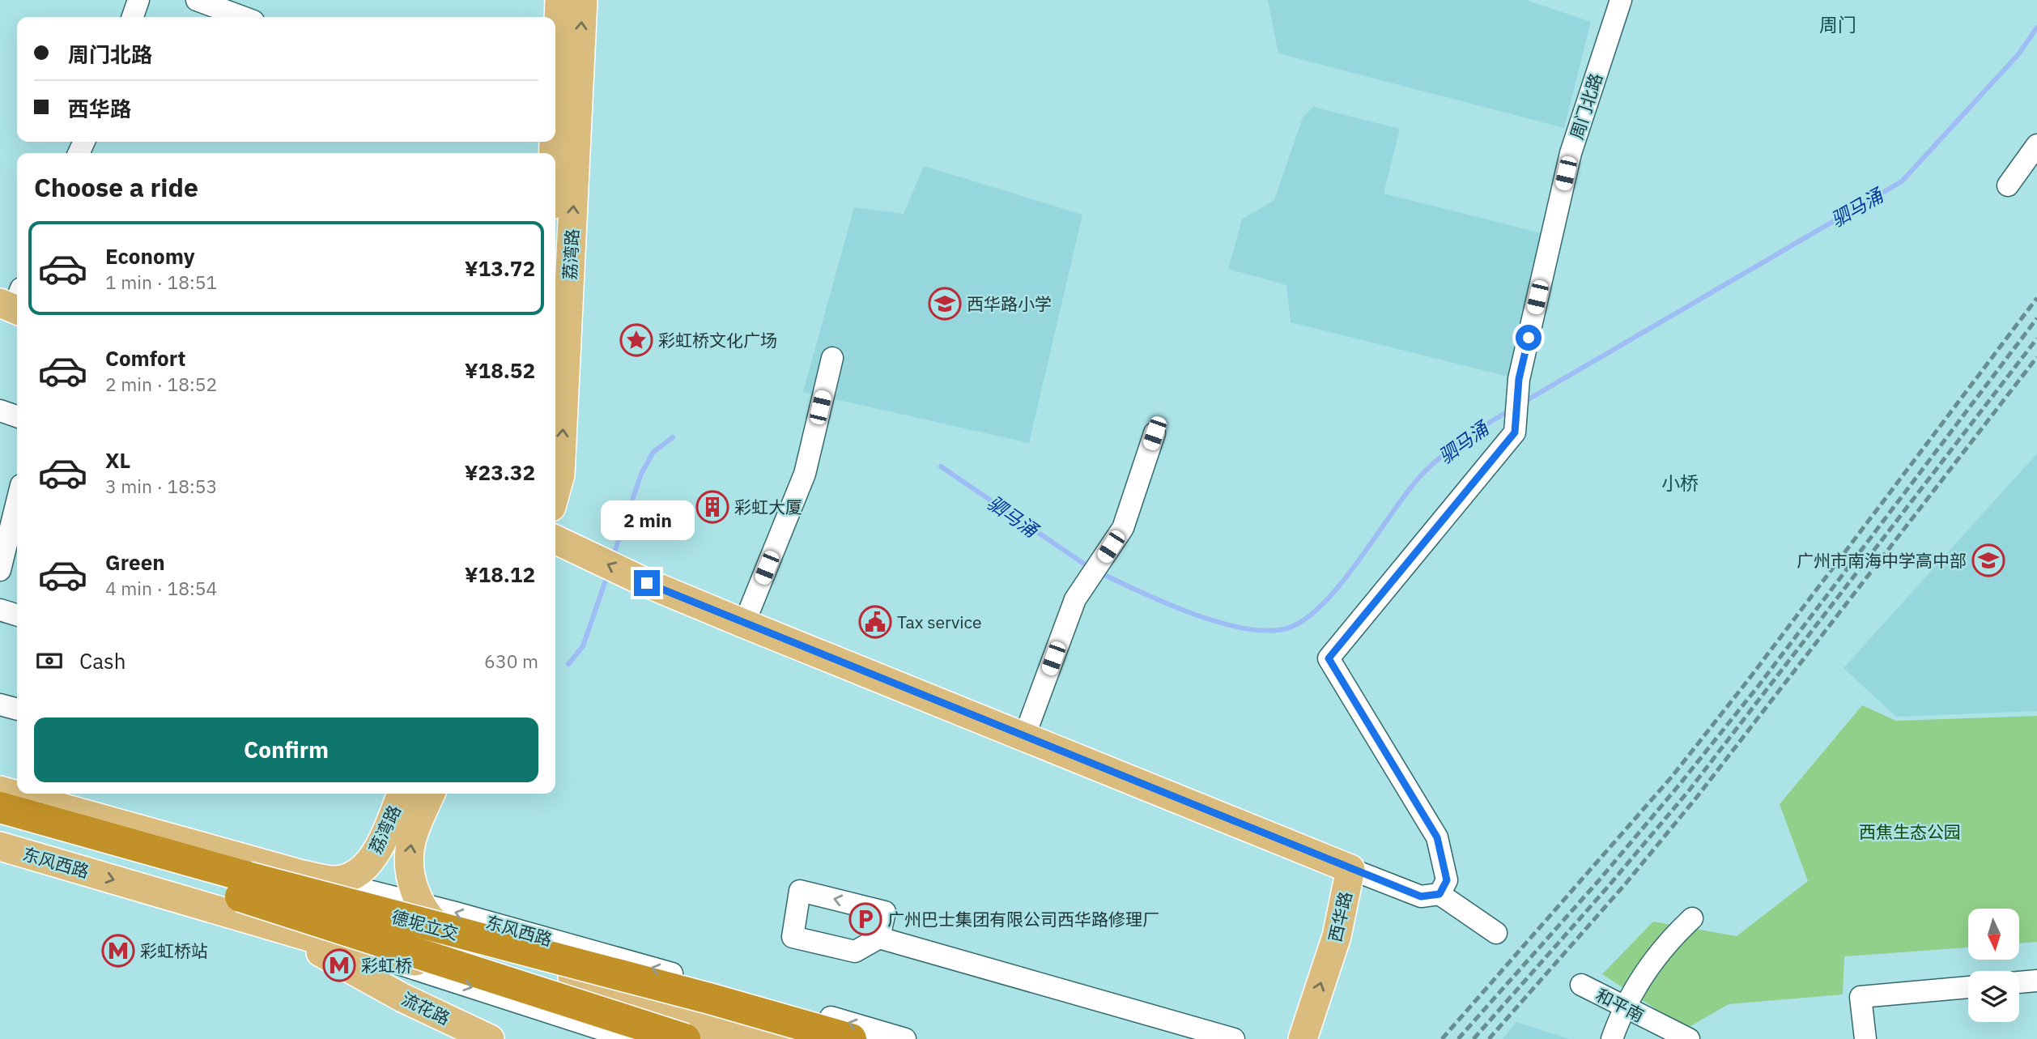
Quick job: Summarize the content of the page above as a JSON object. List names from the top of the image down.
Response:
{
  "streets": {
    "highway": ["德坭立交"],
    "main road": [
      "荔湾路",
      "东风西路",
      "西华路",
      "流花路"
    ],
    "street": ["周门北路", "和平南"]
  },
  "crossings": [
    ["荔湾路", "东风西路"],
    ["东风西路", "流花路"]
  ],
  "one_way": ["荔湾路"],
  "districts": ["周门", "小桥"],
  "water": ["驷马涌"],
  "parks": ["西焦生态公园"],
  "places": {
    "school or university": ["西华路小学", "广州市南海中学高中部"],
    "place": ["彩虹桥文化广场"],
    "building": ["彩虹大厦"],
    "public building": ["Tax service"],
    "parking": ["广州巴士集团有限公司西华路修理厂"],
    "metro station": ["彩虹桥站", "彩虹桥"]
  },
  "north": "bottom",
  "page": {
    "banner": ["周门北路", "西华路"],
    "heading": "Choose a ride",
    "list": [
      {
        "name": "Economy",
        "note": "1 min · 18:51",
        "value": "¥13.72"
      },
      {
        "name": "Comfort",
        "note": "2 min · 18:52",
        "value": "¥18.52"
      },
      {
        "name": "XL",
        "note": "3 min · 18:53",
        "value": "¥23.32"
      },
      {
        "name": "Green",
        "note": "4 min · 18:54",
        "value": "¥18.12"
      }
    ],
    "bubble": "2 min",
    "pay": ["Cash", "630 m"],
    "buttons": "Confirm"
  }
}
